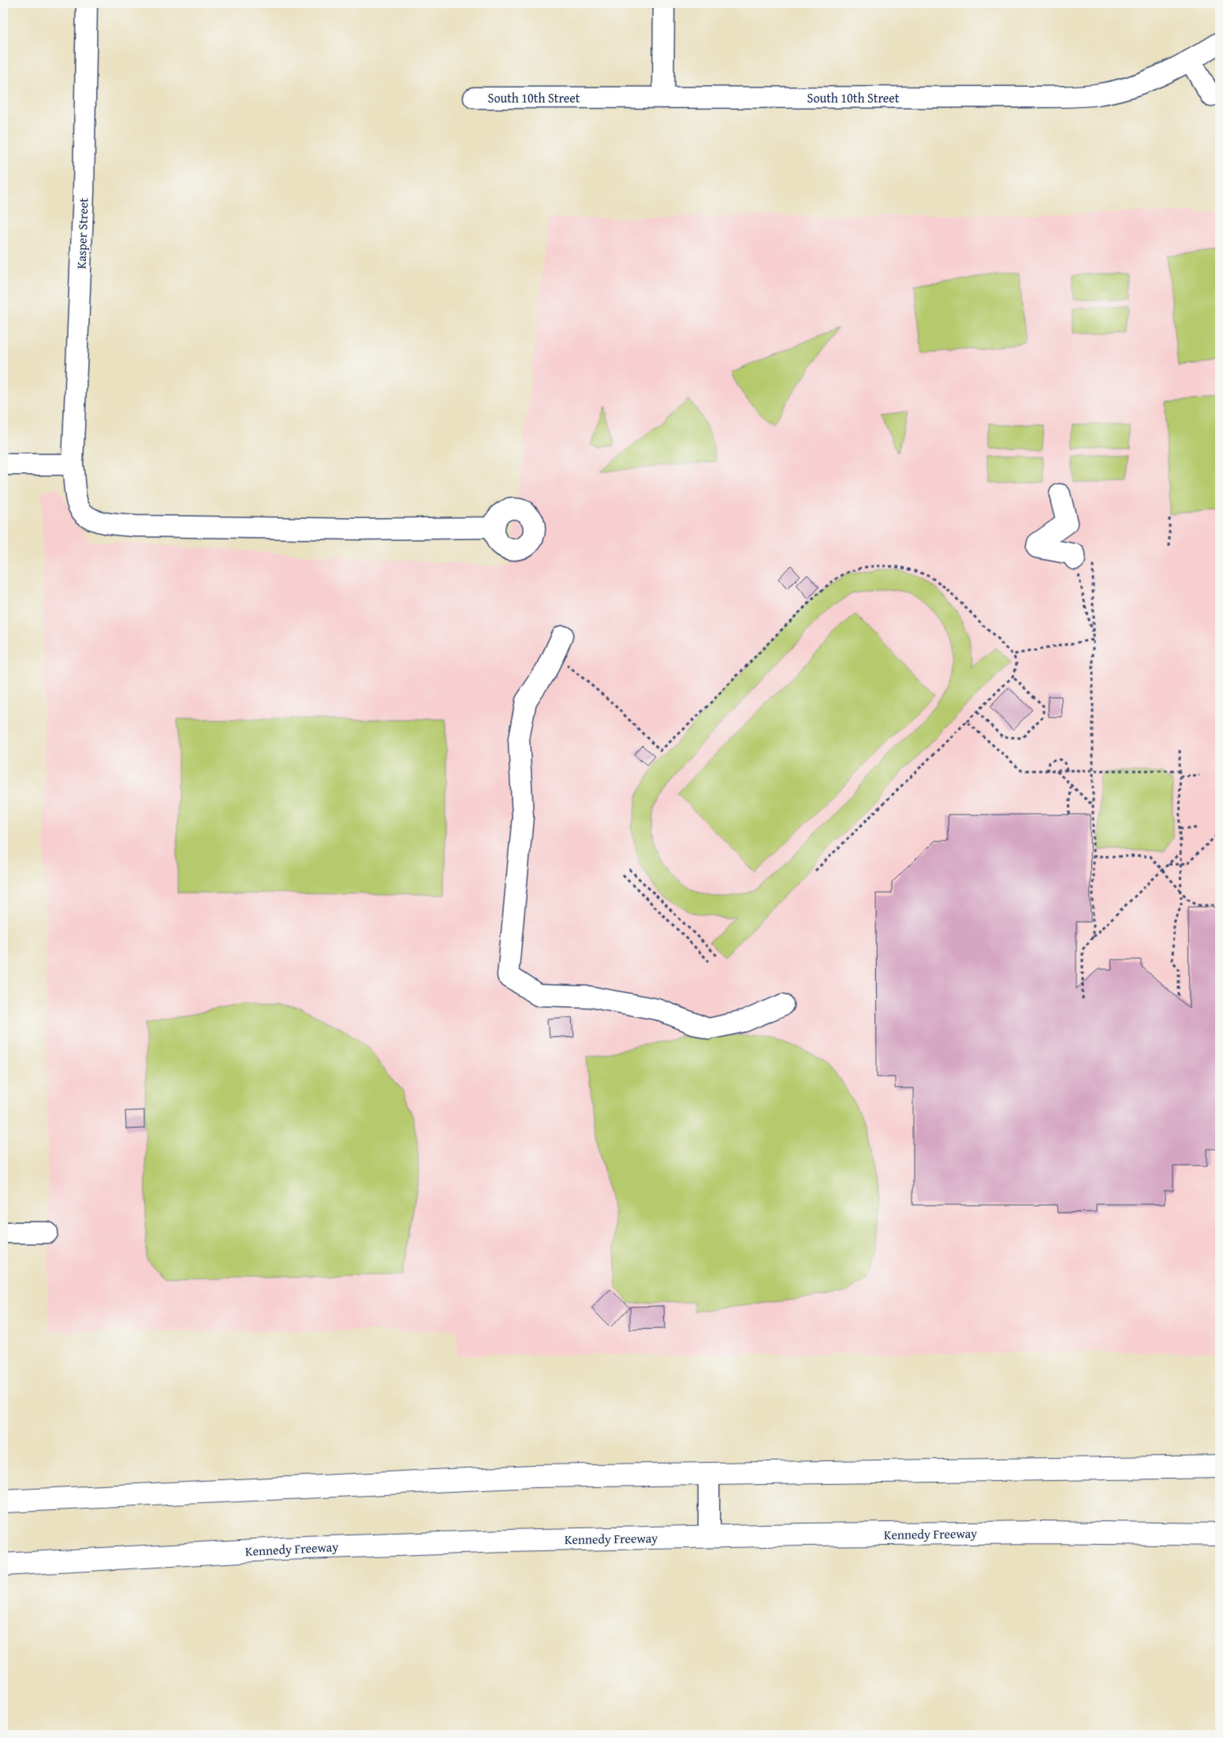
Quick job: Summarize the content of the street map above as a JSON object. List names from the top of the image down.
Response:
{
  "streets": {
    "highway": ["Kennedy Freeway"],
    "street": ["South 10th Street", "Kasper Street"]
  }
}
